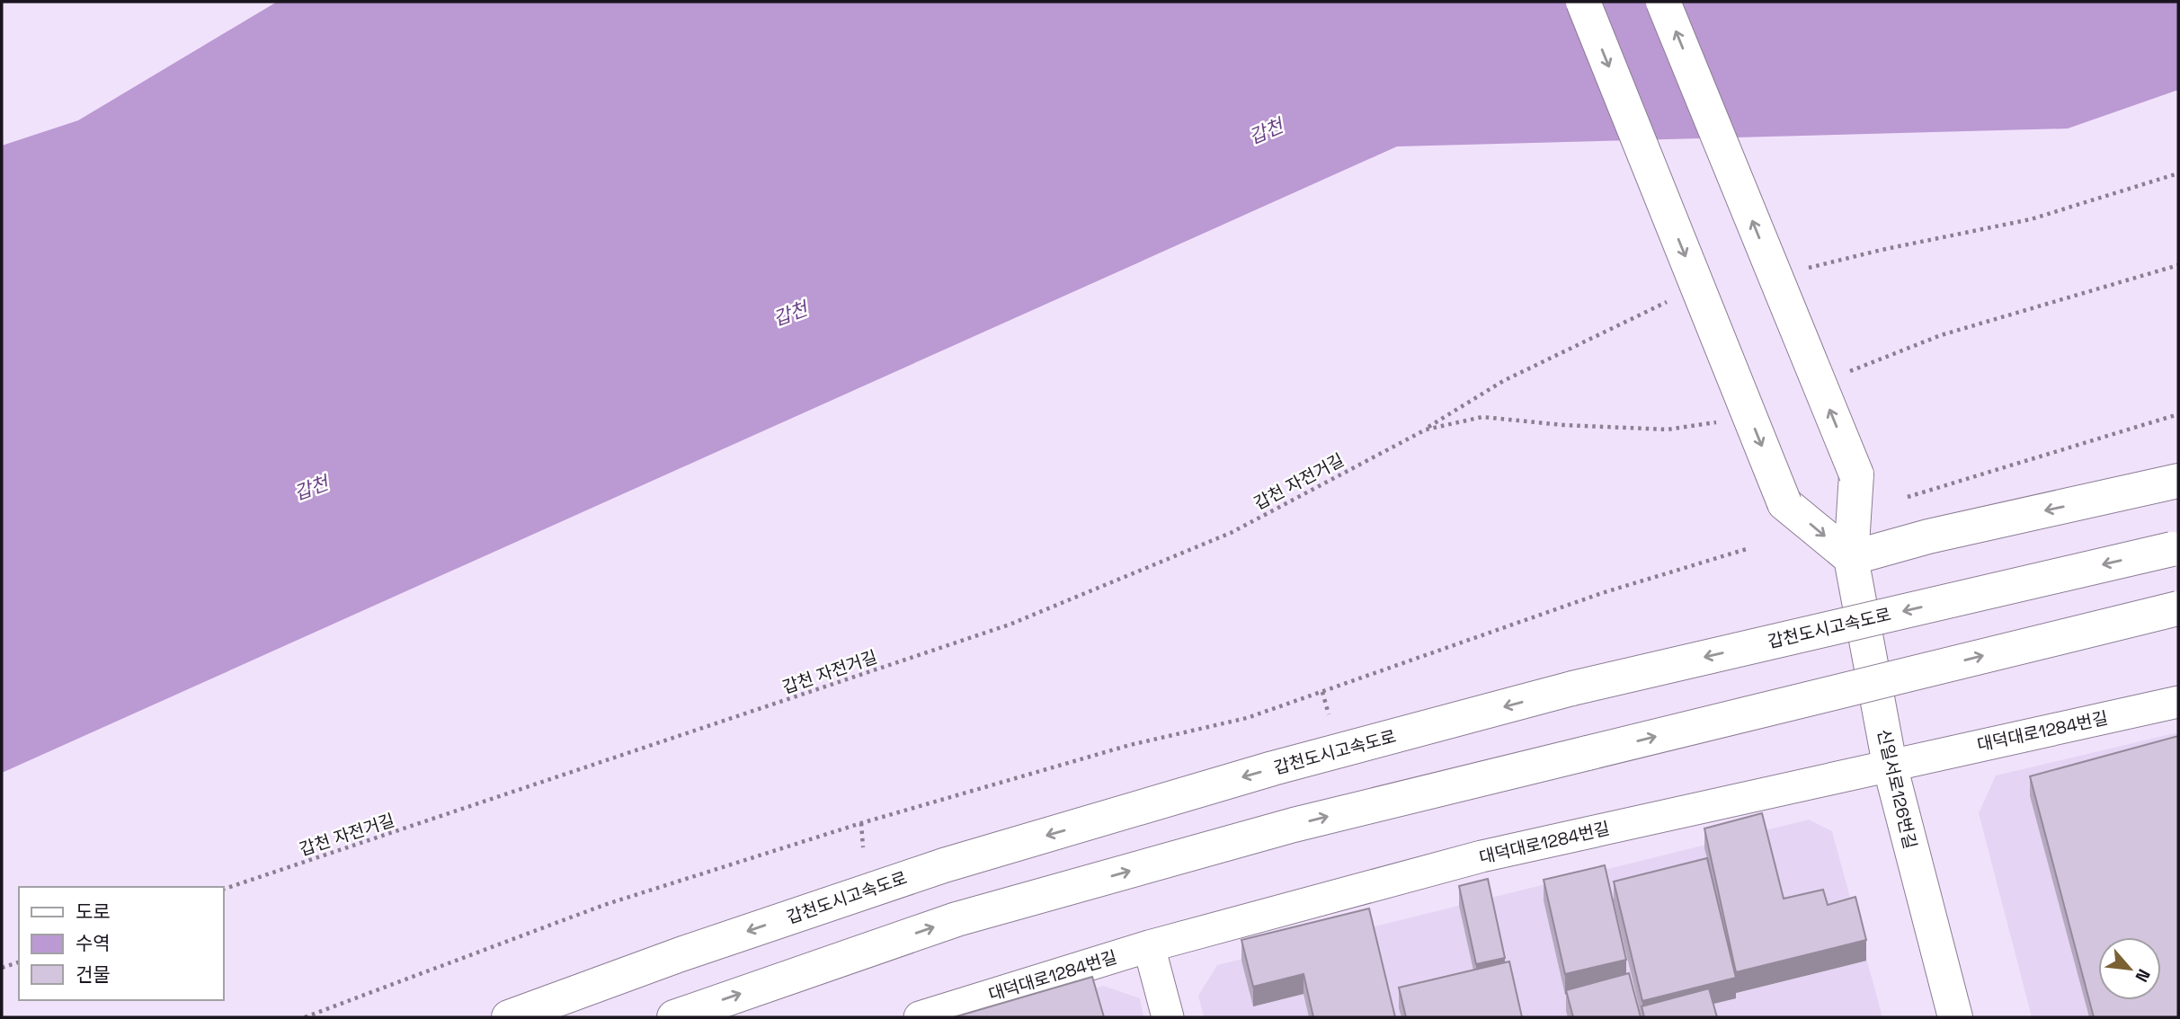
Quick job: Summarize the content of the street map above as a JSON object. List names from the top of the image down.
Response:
{
  "streets": {
    "main road": ["갑천도시고속도로", "신일서로126번길"],
    "street": ["대덕대로1284번길"],
    "path": ["갑천 자전거길"]
  },
  "crossings": [
    ["대덕대로1284번길", "신일서로126번길"]
  ],
  "water": ["갑천"],
  "legend": ["도로", "수역", "건물"],
  "north": "bottom right"
}
